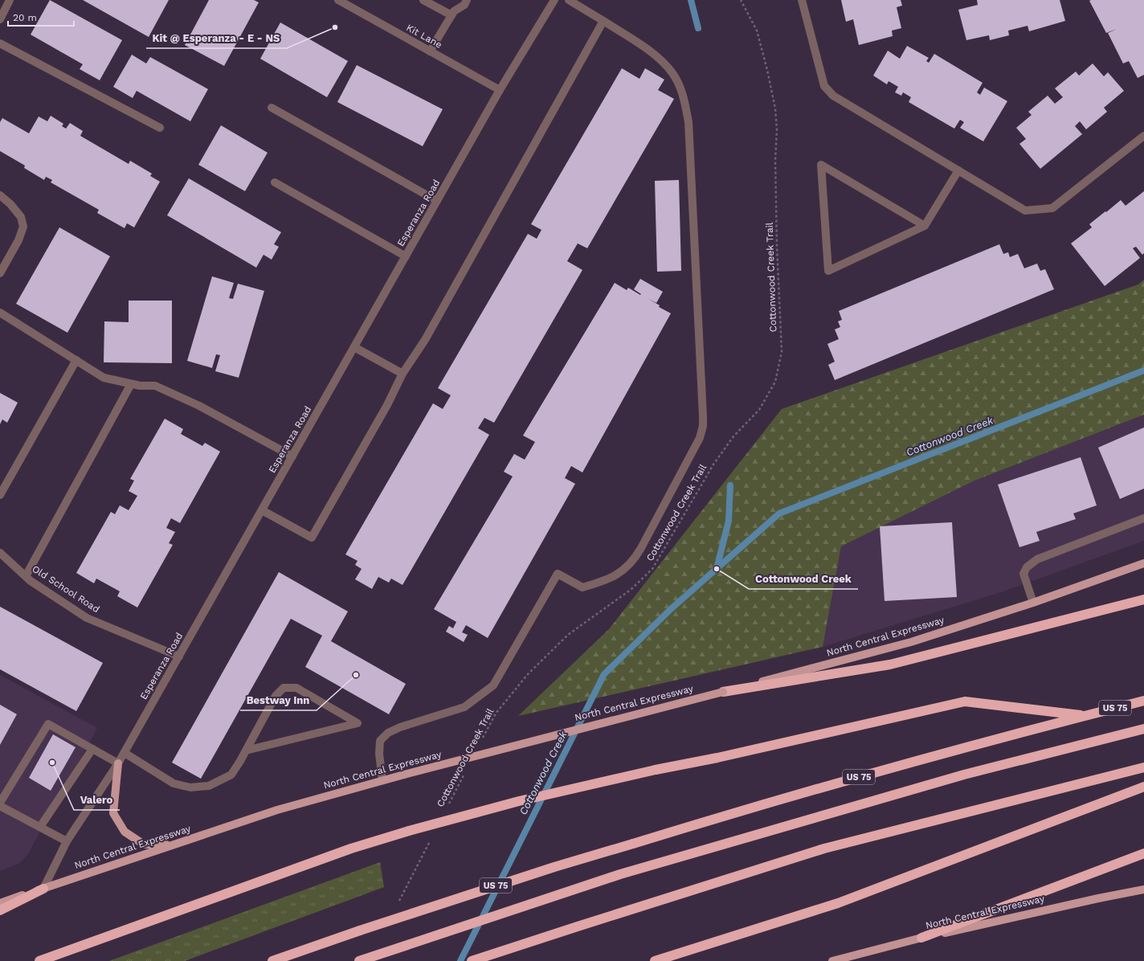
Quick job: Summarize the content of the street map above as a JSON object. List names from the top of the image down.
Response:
{
  "streets": {
    "highway": ["US 75"],
    "main road": ["North Central Expressway"],
    "street": ["Kit Lane", "Esperanza Road", "Old School Road"],
    "path": ["Cottonwood Creek Trail"]
  },
  "crossings": [
    ["Kit Lane", "Esperanza Road"],
    ["Esperanza Road", "Old School Road"],
    ["Esperanza Road", "North Central Expressway"]
  ],
  "water": ["Cottonwood Creek"],
  "places": [
    "Kit @ Esperanza - E - NS",
    "Cottonwood Creek",
    "Bestway Inn",
    "Valero"
  ],
  "scale_bar": "20 m"
}
